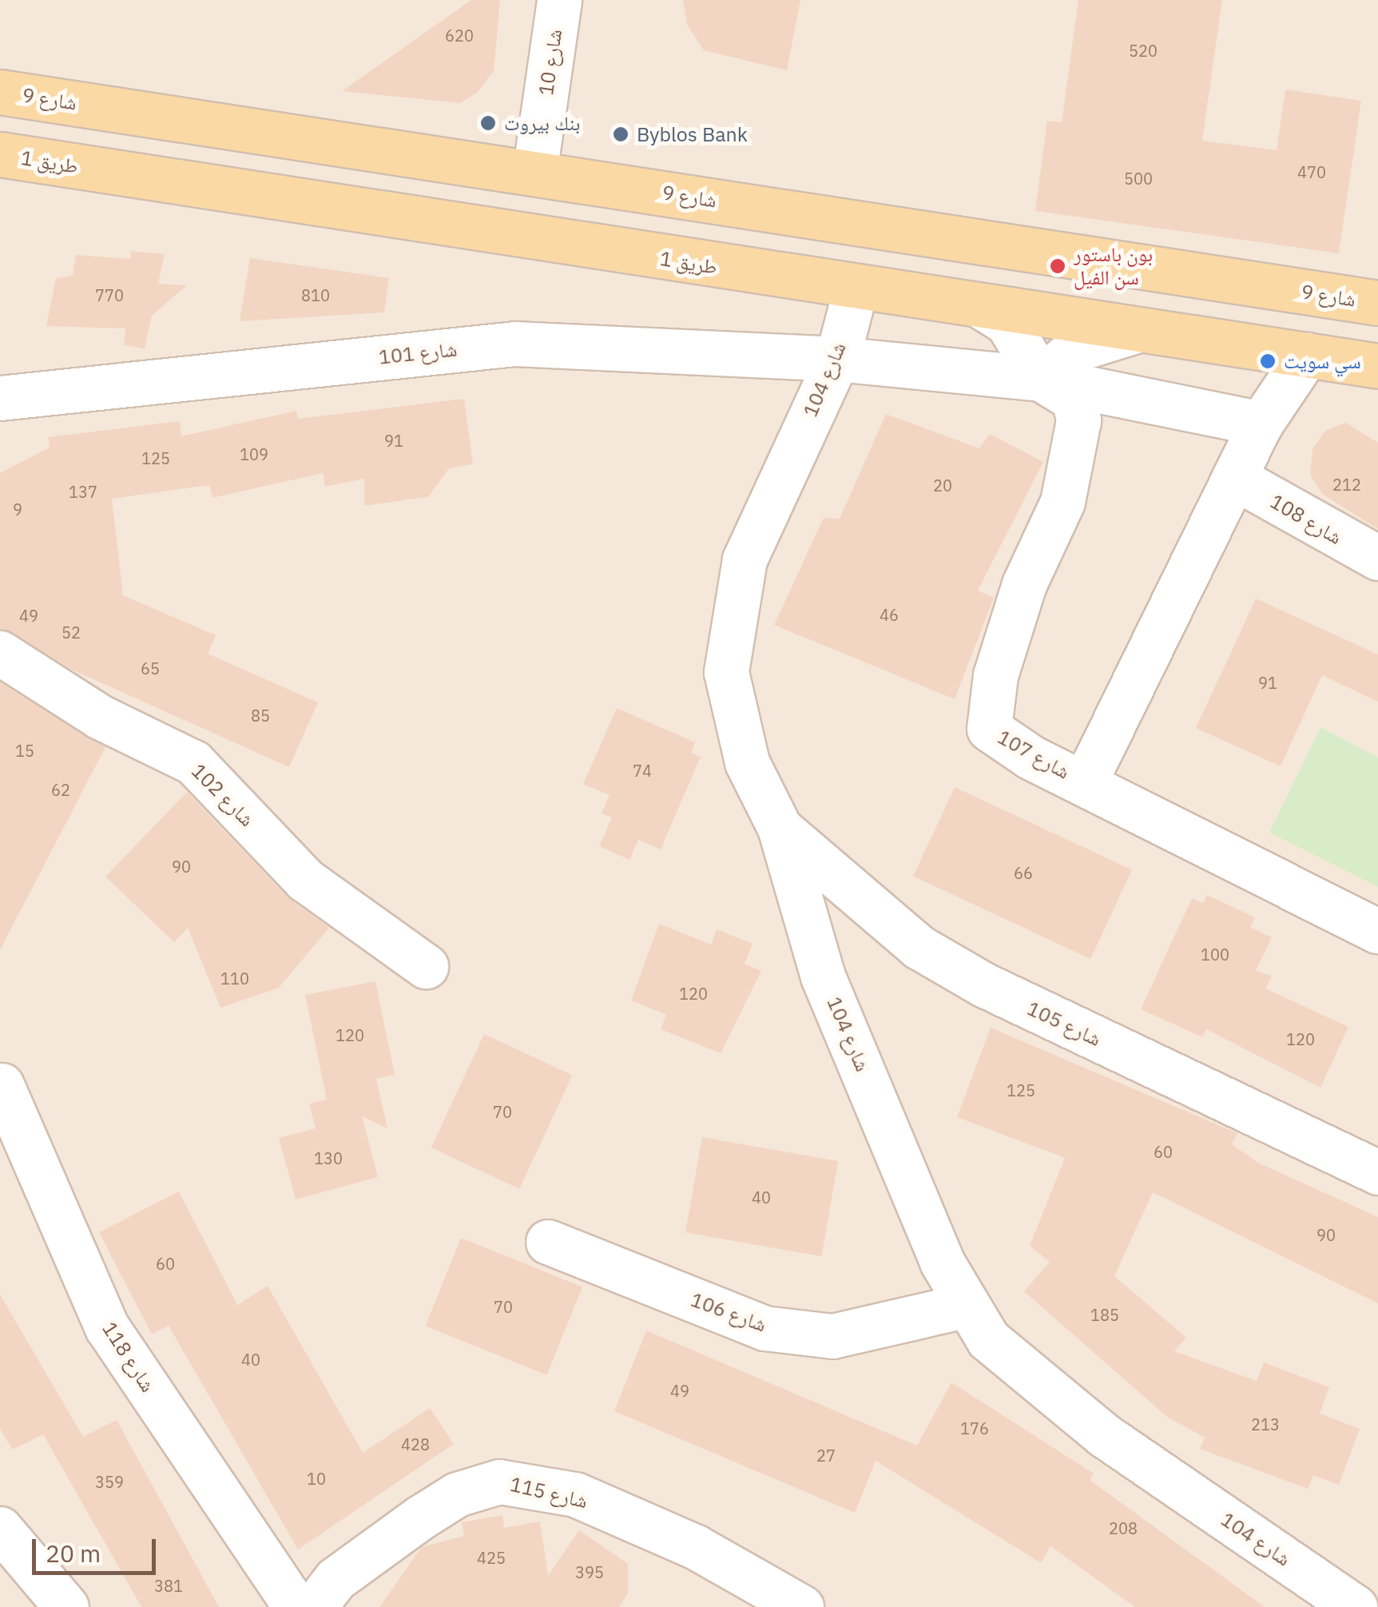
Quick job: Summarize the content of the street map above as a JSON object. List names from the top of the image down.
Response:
{
  "streets": {
    "main road": ["شارع 9", "طريق 1"],
    "street": [
      "شارع 10",
      "شارع 101",
      "شارع 104",
      "شارع 108",
      "شارع 107",
      "شارع 102",
      "شارع 105",
      "شارع 106",
      "شارع 118",
      "شارع 115"
    ]
  },
  "crossings": [
    ["شارع 10", "شارع 9"],
    ["طريق 1", "شارع 104"],
    ["طريق 1", "شارع 107"],
    ["شارع 101", "شارع 104"],
    ["شارع 101", "شارع 107"],
    ["شارع 104", "شارع 105"],
    ["شارع 104", "شارع 106"]
  ],
  "places": [
    "بنك بيروت",
    "Byblos Bank",
    "بون باستور سن الفيل",
    "سي سويت"
  ],
  "house_numbers": [
    "620",
    "520",
    "470",
    "500",
    "770",
    "810",
    "91",
    "109",
    "125",
    "212",
    "20",
    "137",
    "9",
    "46",
    "49",
    "52",
    "65",
    "91",
    "85",
    "15",
    "74",
    "62",
    "90",
    "66",
    "100",
    "110",
    "120",
    "120",
    "120",
    "125",
    "70",
    "60",
    "130",
    "40",
    "90",
    "60",
    "70",
    "185",
    "40",
    "49",
    "213",
    "176",
    "428",
    "27",
    "10",
    "359",
    "208",
    "425",
    "395",
    "381"
  ],
  "scale_bar": "20 m"
}
